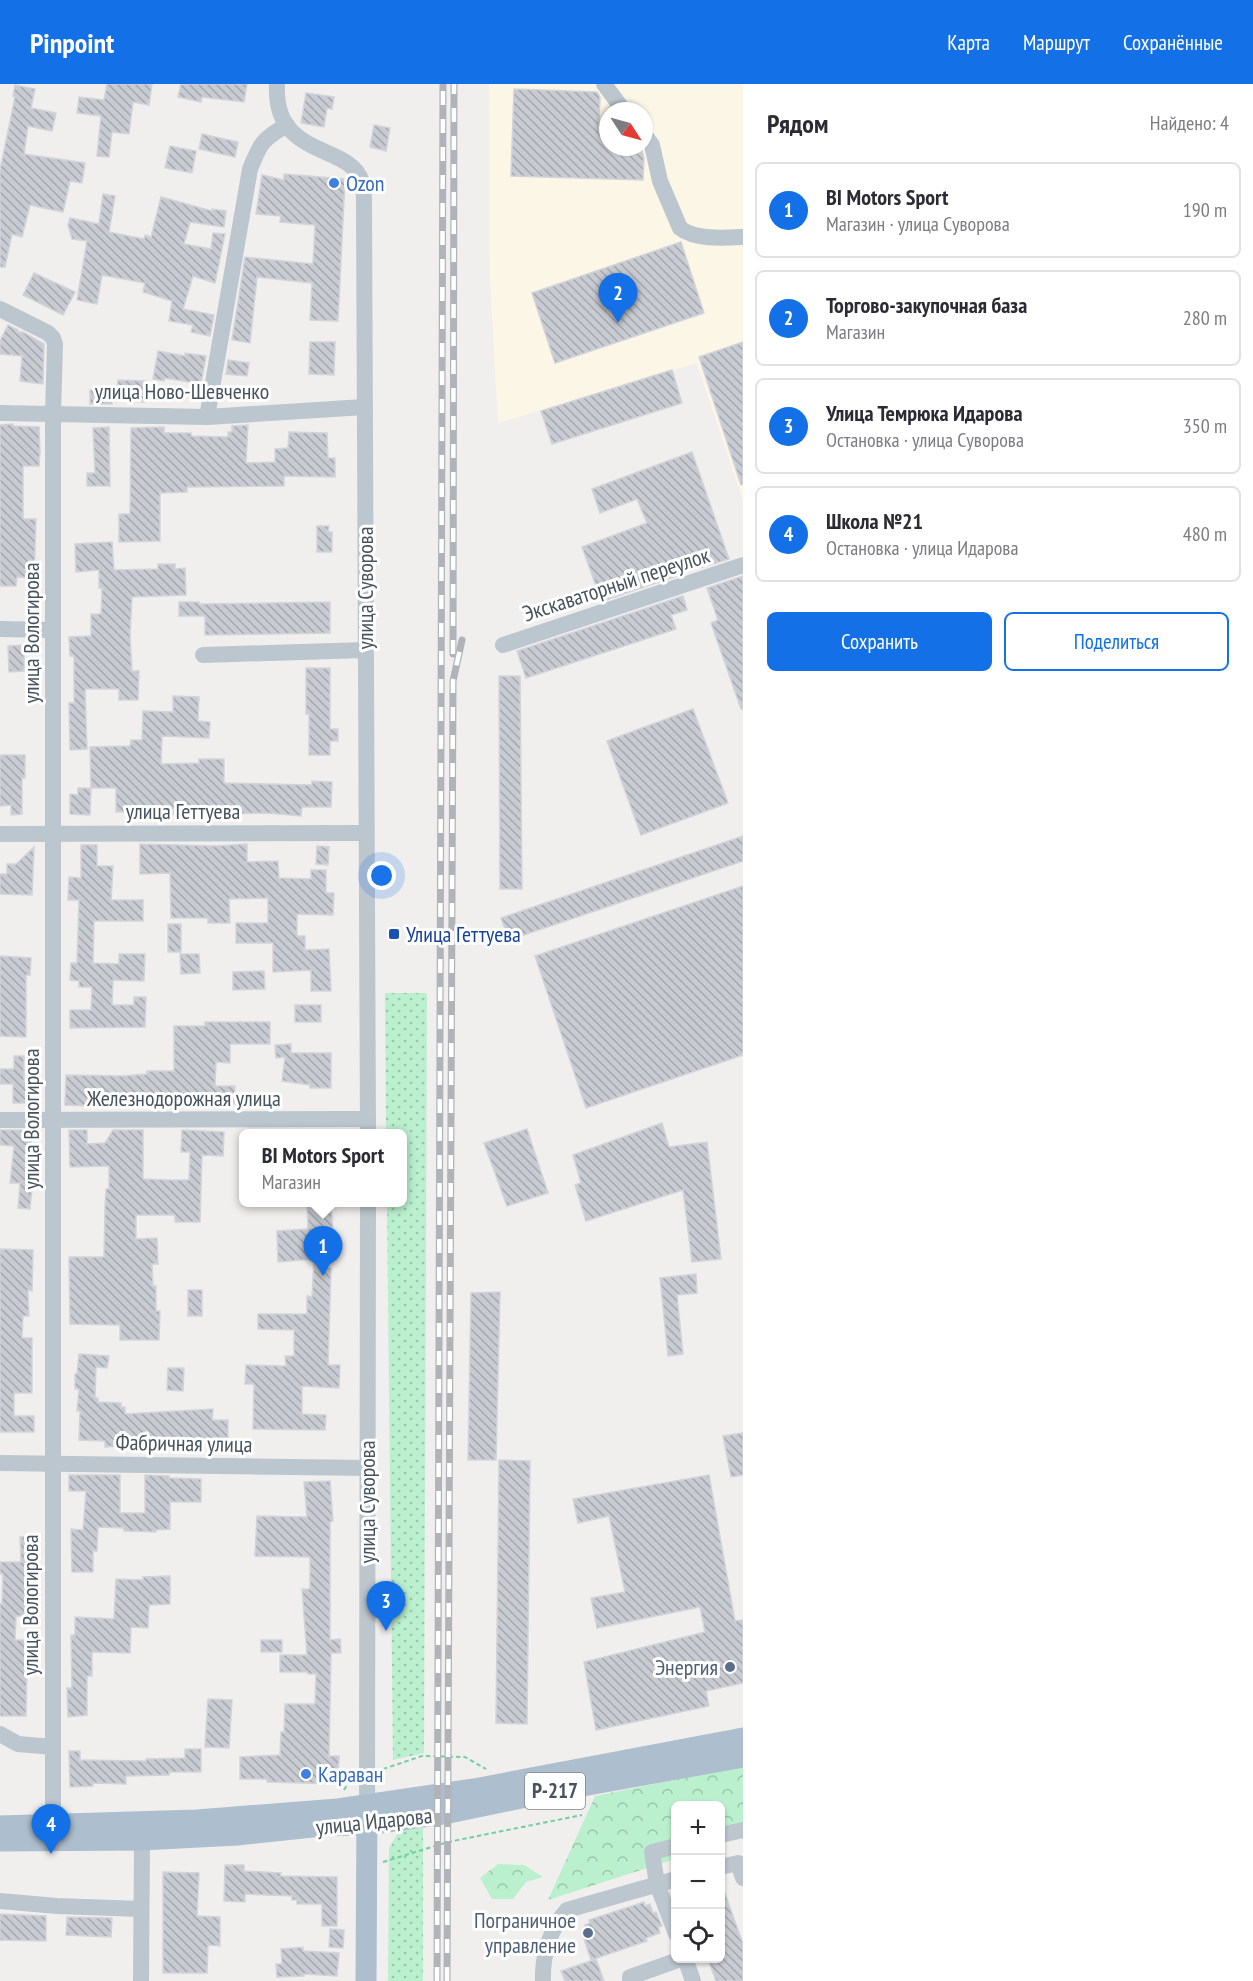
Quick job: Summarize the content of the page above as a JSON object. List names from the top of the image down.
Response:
{
  "streets": {
    "main road": ["улица Суворова", "Р-217", "улица Идарова"],
    "street": [
      "улица Ново-Шевченко",
      "Экскаваторный переулок",
      "улица Вологирова",
      "улица Геттуева",
      "Железнодорожная улица",
      "Фабричная улица"
    ]
  },
  "crossings": [
    ["улица Ново-Шевченко", "улица Суворова"],
    ["улица Ново-Шевченко", "улица Вологирова"],
    ["улица Суворова", "улица Геттуева"],
    ["улица Суворова", "Железнодорожная улица"],
    ["улица Суворова", "Фабричная улица"],
    ["улица Суворова", "улица Идарова"],
    ["улица Вологирова", "улица Геттуева"],
    ["улица Вологирова", "Железнодорожная улица"],
    ["улица Вологирова", "Фабричная улица"],
    ["улица Вологирова", "улица Идарова"]
  ],
  "places": {
    "other": [
      "Ozon",
      "Энергия",
      "Караван",
      "Пограничное управление"
    ],
    "transit": ["Улица Геттуева"]
  },
  "north": "bottom right",
  "page": {
    "header": "Pinpoint",
    "nav": ["Карта", "Маршрут", "Сохранённые"],
    "heading": ["Рядом", "Найдено: 4"],
    "list": [
      {
        "mark": "1",
        "name": "BI Motors Sport",
        "note": "Магазин · улица Суворова",
        "value": "190 m"
      },
      {
        "mark": "2",
        "name": "Торгово-закупочная база",
        "note": "Магазин",
        "value": "280 m"
      },
      {
        "mark": "3",
        "name": "Улица Темрюка Идарова",
        "note": "Остановка · улица Суворова",
        "value": "350 m"
      },
      {
        "mark": "4",
        "name": "Школа №21",
        "note": "Остановка · улица Идарова",
        "value": "480 m"
      }
    ],
    "pins": [
      "2",
      "1",
      "3",
      "4"
    ],
    "buttons": ["Сохранить", "Поделиться"],
    "popup": ["BI Motors Sport", "Магазин"],
    "map_buttons": ["+", "−"]
  }
}
